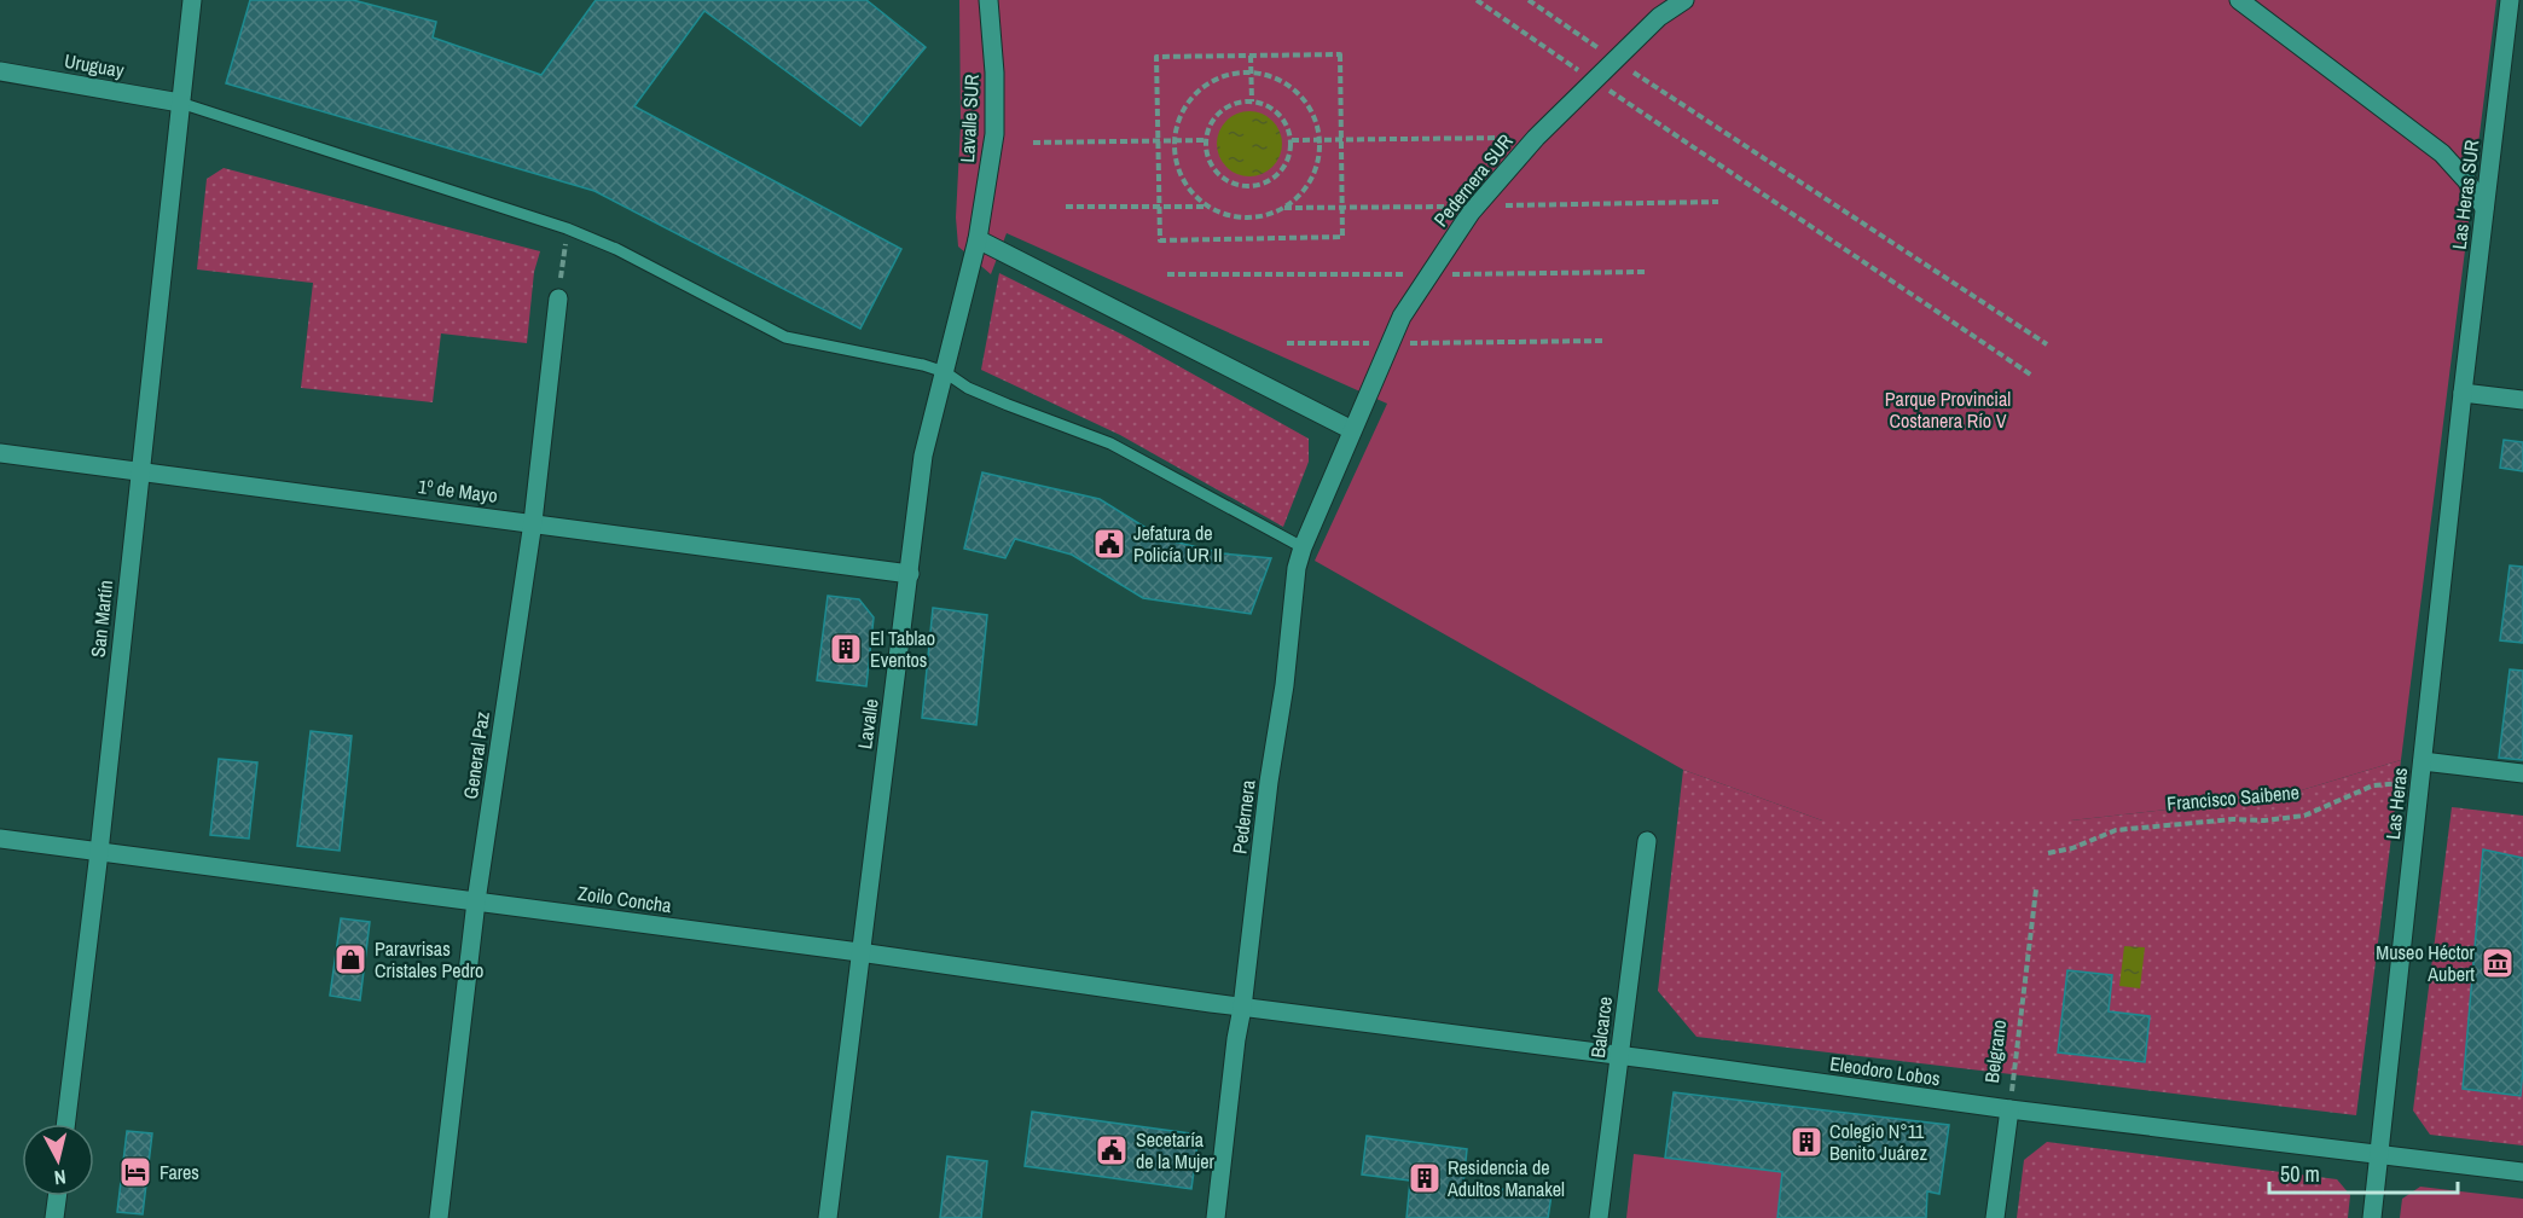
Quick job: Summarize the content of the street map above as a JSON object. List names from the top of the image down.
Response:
{
  "streets": {
    "street": [
      "Uruguay",
      "Lavalle SUR",
      "Pedernera SUR",
      "Las Heras SUR",
      "1º de Mayo",
      "San Martín",
      "Lavalle",
      "General Paz",
      "Las Heras",
      "Pedernera",
      "Zoilo Concha",
      "Balcarce",
      "Belgrano",
      "Eleodoro Lobos"
    ],
    "path": ["Francisco Saibene"]
  },
  "crossings": [
    ["Uruguay", "San Martín"],
    ["Lavalle SUR", "Lavalle"],
    ["Pedernera SUR", "Pedernera"],
    ["Las Heras SUR", "Las Heras"],
    ["1º de Mayo", "San Martín"],
    ["1º de Mayo", "Lavalle"],
    ["1º de Mayo", "General Paz"],
    ["San Martín", "Zoilo Concha"],
    ["Lavalle", "Zoilo Concha"],
    ["General Paz", "Zoilo Concha"],
    ["Francisco Saibene", "Las Heras"],
    ["Las Heras", "Eleodoro Lobos"],
    ["Pedernera", "Zoilo Concha"],
    ["Pedernera", "Eleodoro Lobos"],
    ["Zoilo Concha", "Eleodoro Lobos"],
    ["Balcarce", "Eleodoro Lobos"],
    ["Belgrano", "Eleodoro Lobos"]
  ],
  "parks": ["Parque Provincial Costanera Río V"],
  "places": {
    "public building": ["Jefatura de Policía UR II", "Secetaría de la Mujer"],
    "building": ["El Tablao Eventos", "Colegio N°11 Benito Juárez", "Residencia de Adultos Manakel"],
    "shop": ["Paravrisas Cristales Pedro"],
    "museum": ["Museo Héctor Aubert"],
    "hotel": ["Fares"]
  },
  "scale_bar": "50 m",
  "north": "bottom"
}
